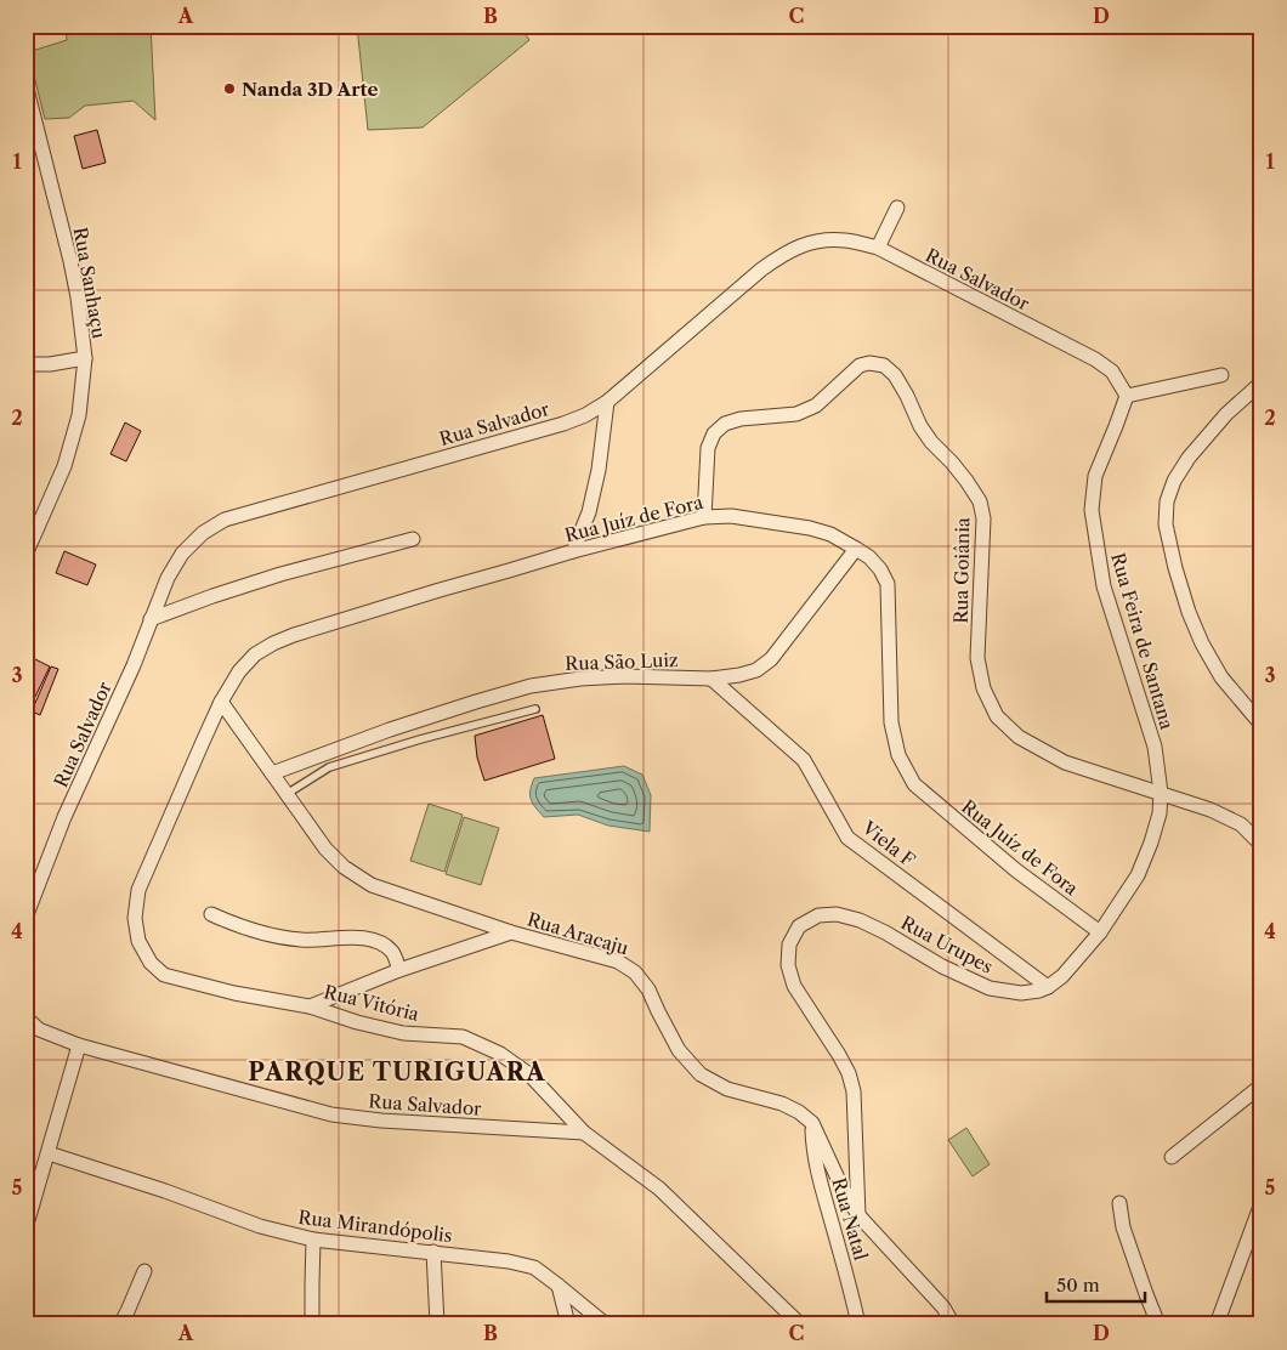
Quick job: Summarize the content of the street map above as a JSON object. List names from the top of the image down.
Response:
{
  "streets": {
    "street": [
      "Rua Salvador",
      "Rua Sanhaçu",
      "Rua Juíz de Fora",
      "Rua Goiânia",
      "Rua Feira de Santana",
      "Rua São Luiz",
      "Viela F",
      "Rua Aracaju",
      "Rua Urupes",
      "Rua Vitória",
      "Rua Natal",
      "Rua Mirandópolis"
    ]
  },
  "crossings": [
    ["Rua Salvador", "Rua Feira de Santana"],
    ["Rua Salvador", "Rua Vitória"],
    ["Rua Juíz de Fora", "Rua Goiânia"],
    ["Rua Juíz de Fora", "Rua São Luiz"],
    ["Rua Juíz de Fora", "Rua Urupes"],
    ["Rua Juíz de Fora", "Rua Vitória"],
    ["Rua Goiânia", "Rua Feira de Santana"],
    ["Rua Goiânia", "Rua Urupes"],
    ["Rua Feira de Santana", "Rua Urupes"],
    ["Rua São Luiz", "Viela F"],
    ["Rua São Luiz", "Rua Aracaju"],
    ["Viela F", "Rua Urupes"],
    ["Rua Aracaju", "Rua Vitória"],
    ["Rua Aracaju", "Rua Natal"]
  ],
  "districts": ["PARQUE TURIGUARA"],
  "places": ["Nanda 3D Arte"],
  "scale_bar": "50 m",
  "grid": {
    "columns": [
      "A",
      "B",
      "C",
      "D"
    ],
    "rows": [
      "1",
      "2",
      "3",
      "4",
      "5"
    ]
  }
}
